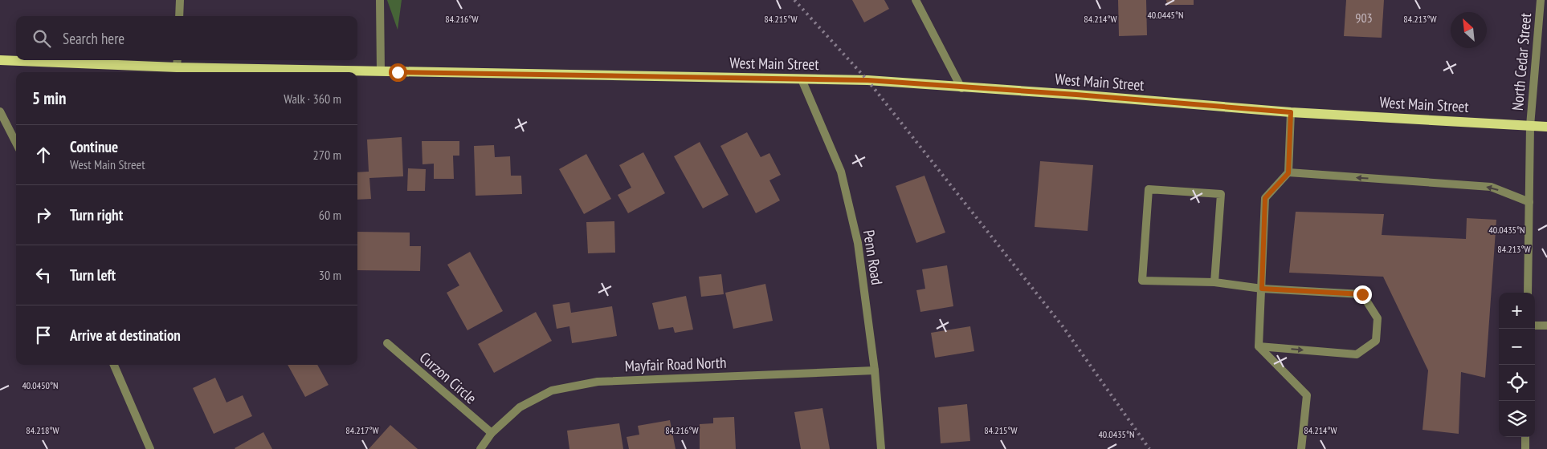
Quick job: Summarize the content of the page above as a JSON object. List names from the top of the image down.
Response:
{
  "streets": {
    "main road": ["West Main Street"],
    "street": [
      "North Cedar Street",
      "Penn Road",
      "Mayfair Road North",
      "Curzon Circle"
    ]
  },
  "crossings": [
    ["North Cedar Street", "West Main Street"],
    ["West Main Street", "Penn Road"],
    ["Penn Road", "Mayfair Road North"],
    ["Mayfair Road North", "Curzon Circle"]
  ],
  "house_numbers": ["903"],
  "north": "top left",
  "page": {
    "search": "Search here",
    "heading": ["5 min", "Walk · 360 m"],
    "list": [
      ["Continue", "West Main Street", "270 m"],
      ["Turn right", "60 m"],
      ["Turn left", "30 m"],
      "Arrive at destination"
    ],
    "map_buttons": ["+", "−"]
  },
  "coordinates": [
    "40.0445°N",
    "84.216°W",
    "84.215°W",
    "84.214°W",
    "84.213°W",
    "40.0435°N",
    "40.0450°N",
    "84.218°W",
    "84.217°W"
  ]
}
